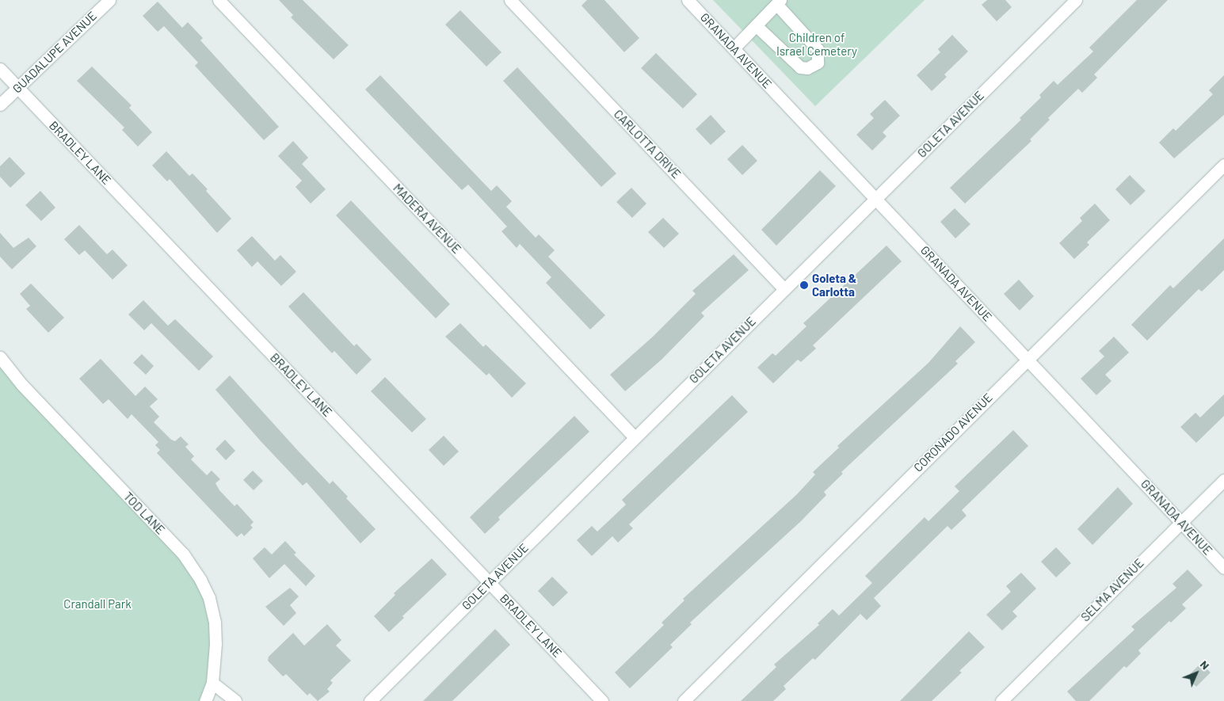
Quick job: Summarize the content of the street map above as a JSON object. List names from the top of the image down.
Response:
{
  "streets": {
    "street": [
      "GRANADA AVENUE",
      "GUADALUPE AVENUE",
      "GOLETA AVENUE",
      "CARLOTTA DRIVE",
      "BRADLEY LANE",
      "MADERA AVENUE",
      "CORONADO AVENUE",
      "TOD LANE",
      "SELMA AVENUE"
    ]
  },
  "crossings": [
    ["GRANADA AVENUE", "GOLETA AVENUE"],
    ["GRANADA AVENUE", "CORONADO AVENUE"],
    ["GRANADA AVENUE", "SELMA AVENUE"],
    ["GUADALUPE AVENUE", "BRADLEY LANE"],
    ["GOLETA AVENUE", "CARLOTTA DRIVE"],
    ["GOLETA AVENUE", "BRADLEY LANE"],
    ["GOLETA AVENUE", "MADERA AVENUE"]
  ],
  "parks": ["Children of Israel Cemetery", "Crandall Park"],
  "places": ["Goleta & Carlotta"],
  "north": "top right"
}
